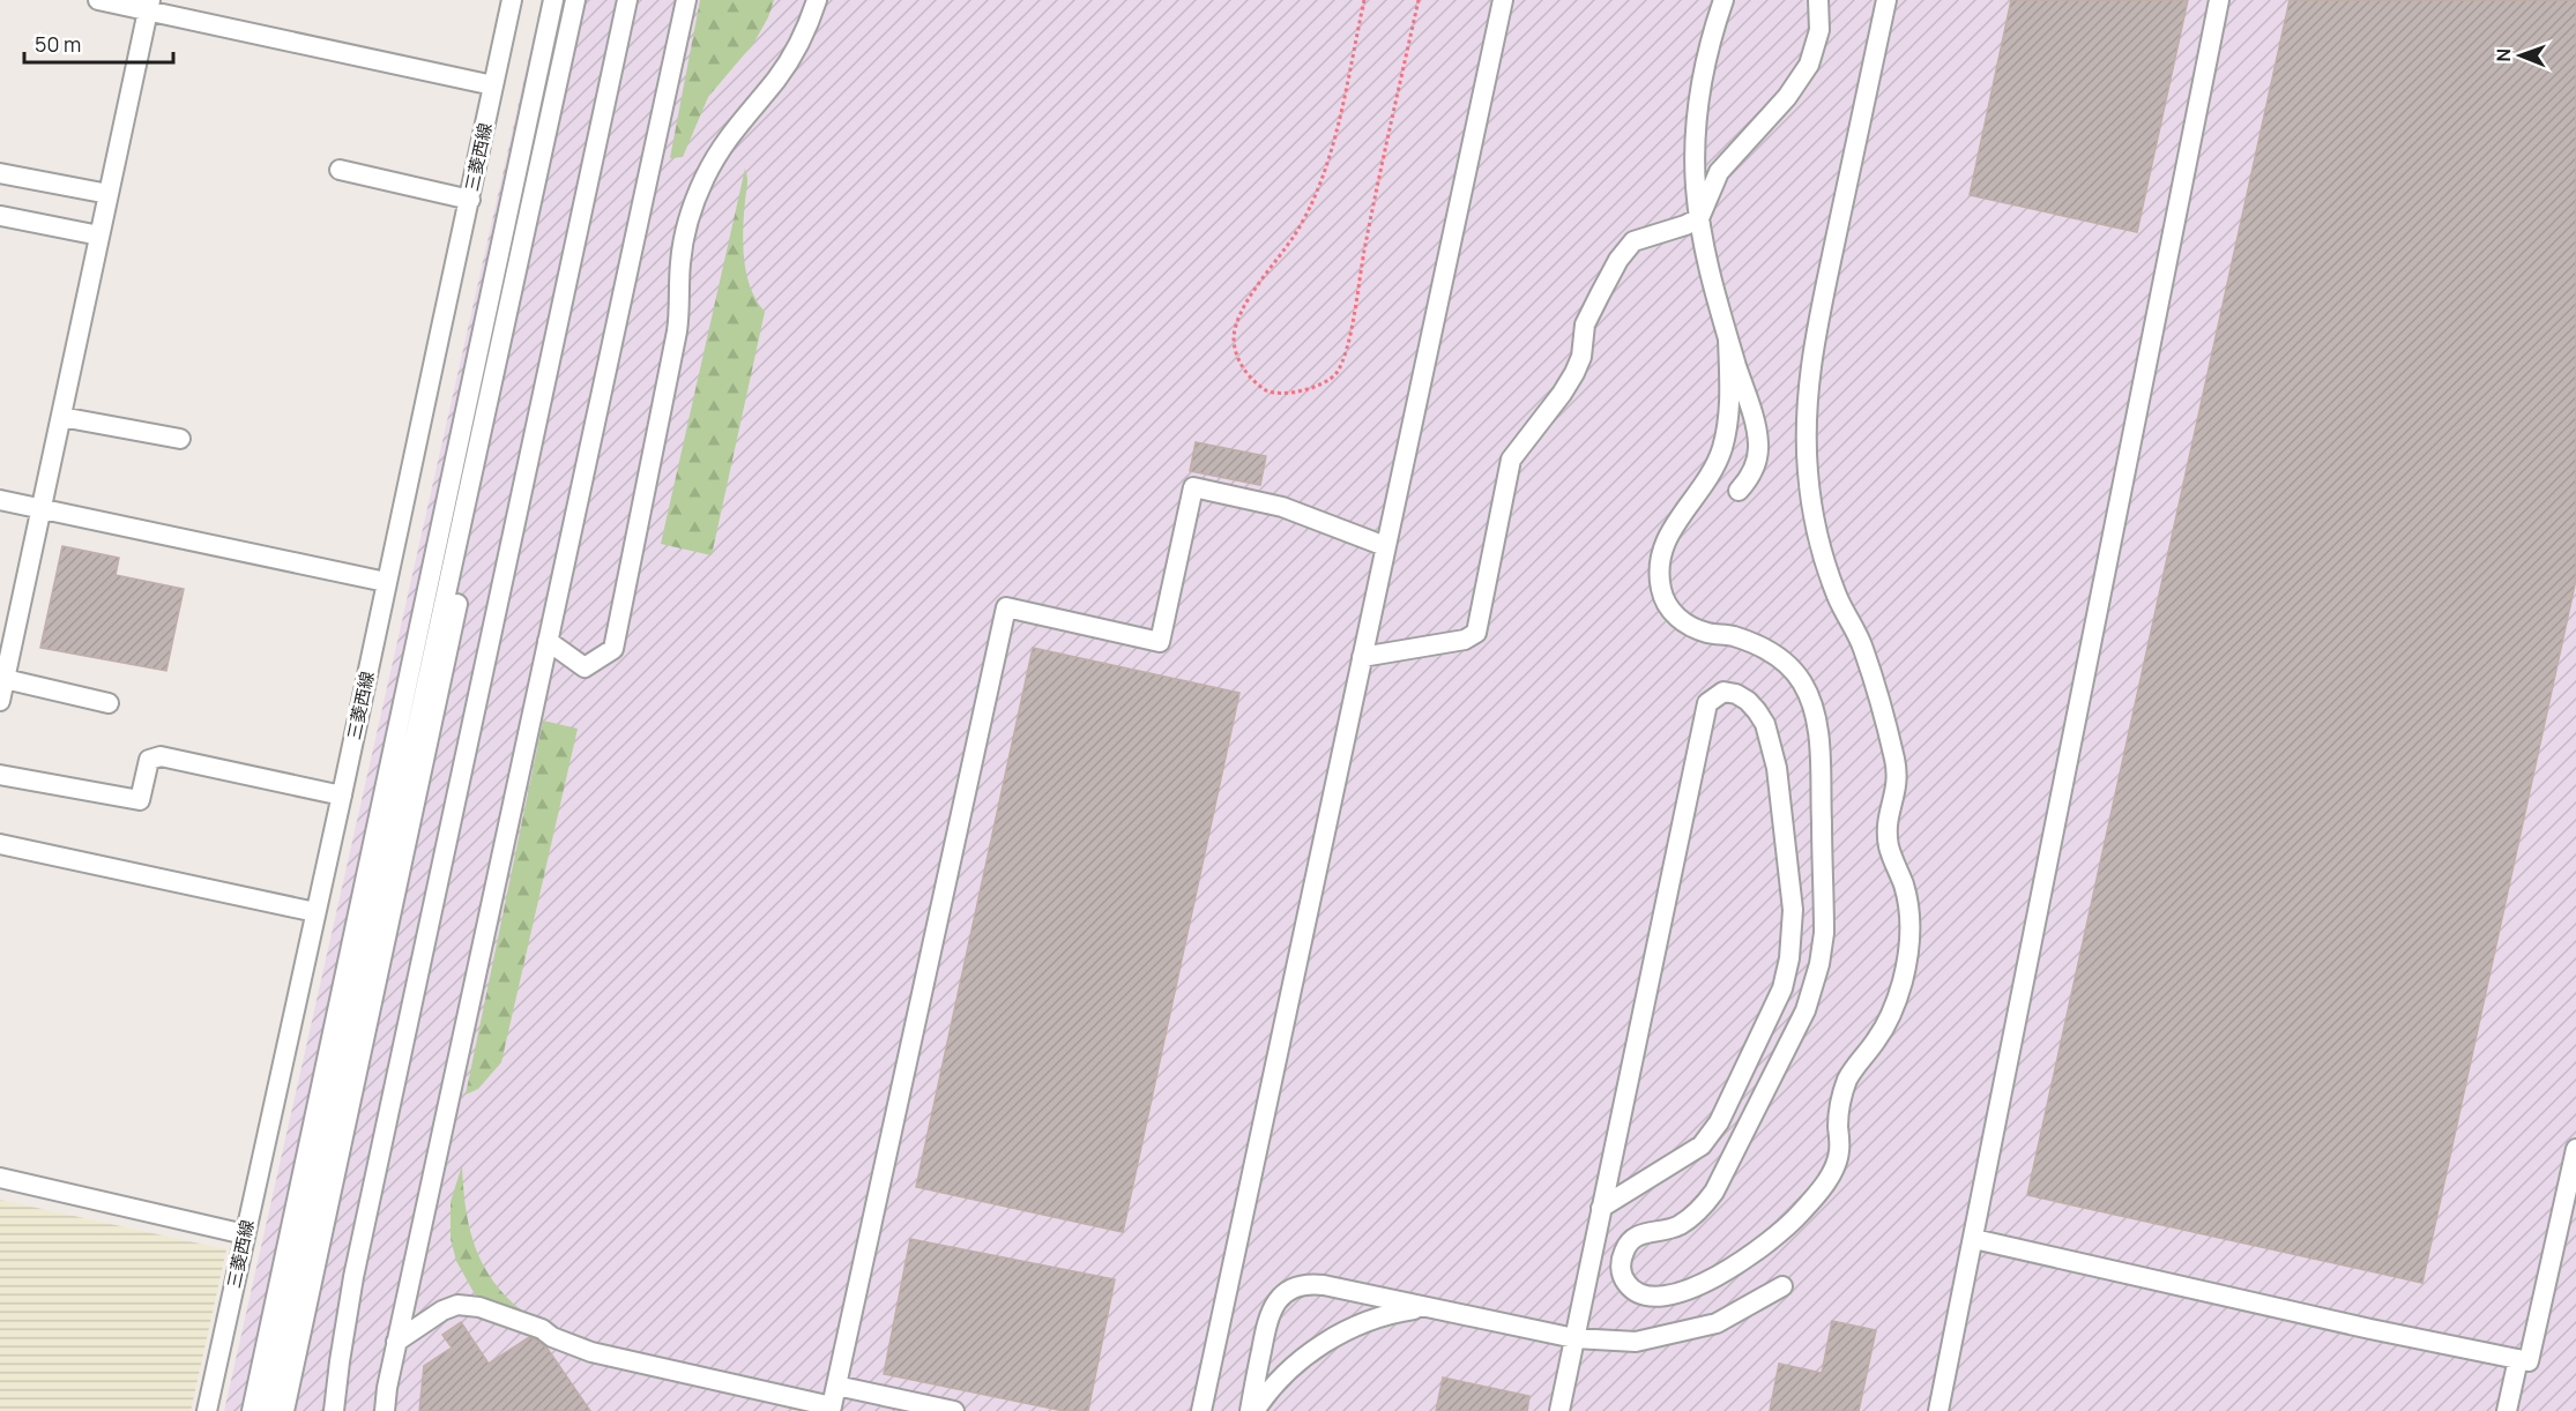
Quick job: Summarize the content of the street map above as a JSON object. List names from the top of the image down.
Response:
{
  "streets": {
    "street": ["三菱西線"]
  },
  "scale_bar": "50 m",
  "north": "left"
}
